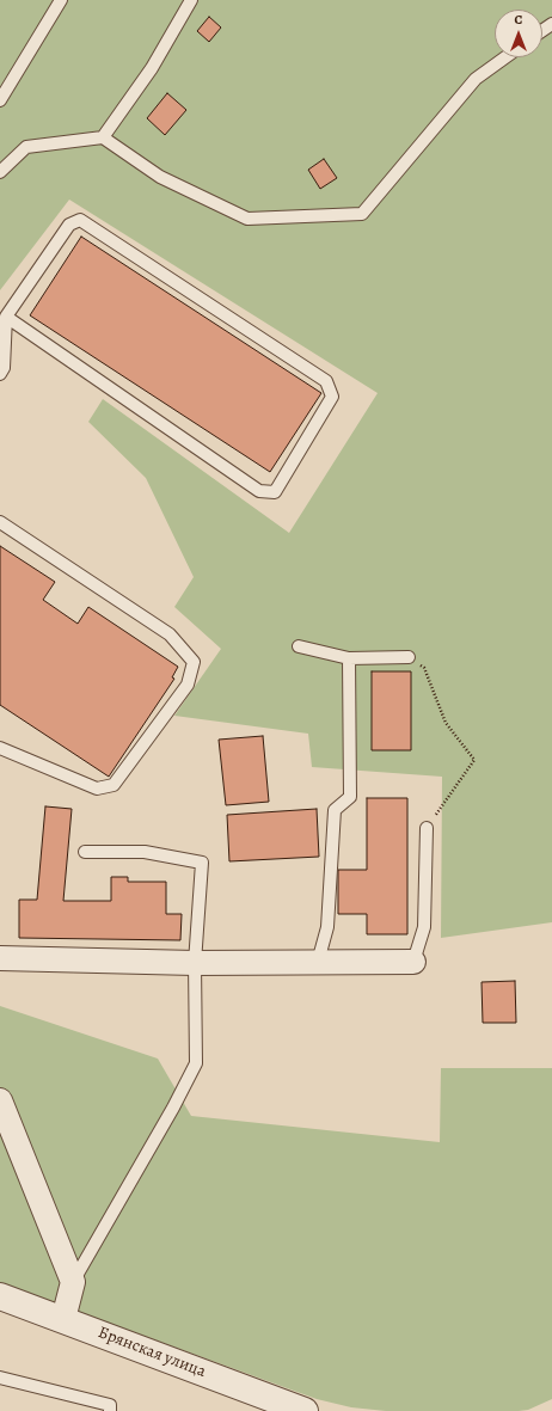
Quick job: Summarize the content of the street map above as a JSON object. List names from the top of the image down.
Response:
{
  "streets": {
    "street": ["Брянская улица"]
  },
  "north": "top"
}
